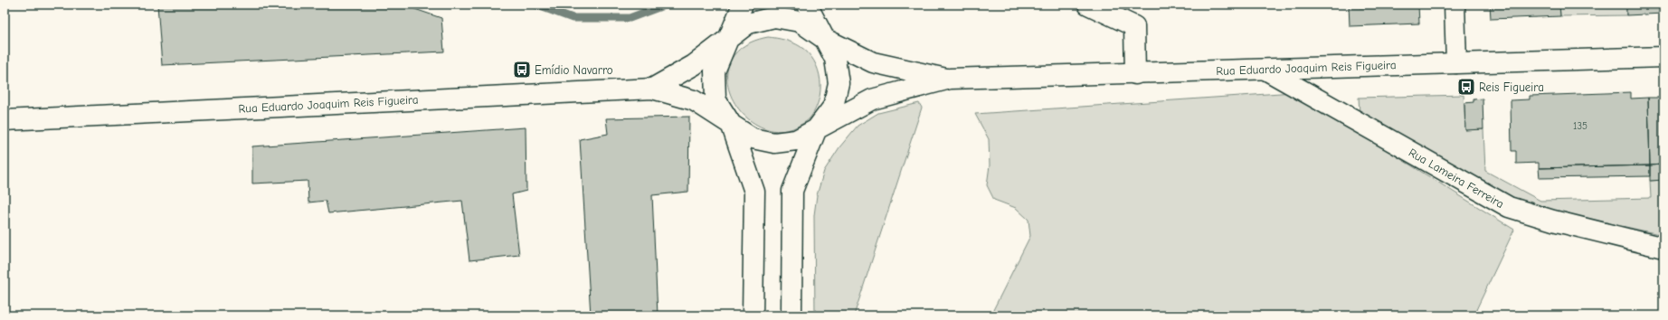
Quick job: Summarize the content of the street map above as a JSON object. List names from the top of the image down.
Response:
{
  "streets": {
    "street": ["Rua Eduardo Joaquim Reis Figueira", "Rua Lameira Ferreira"]
  },
  "crossings": [
    ["Rua Eduardo Joaquim Reis Figueira", "Rua Lameira Ferreira"]
  ],
  "places": {
    "bus stop": ["Emídio Navarro", "Reis Figueira"]
  },
  "house_numbers": ["135"]
}
